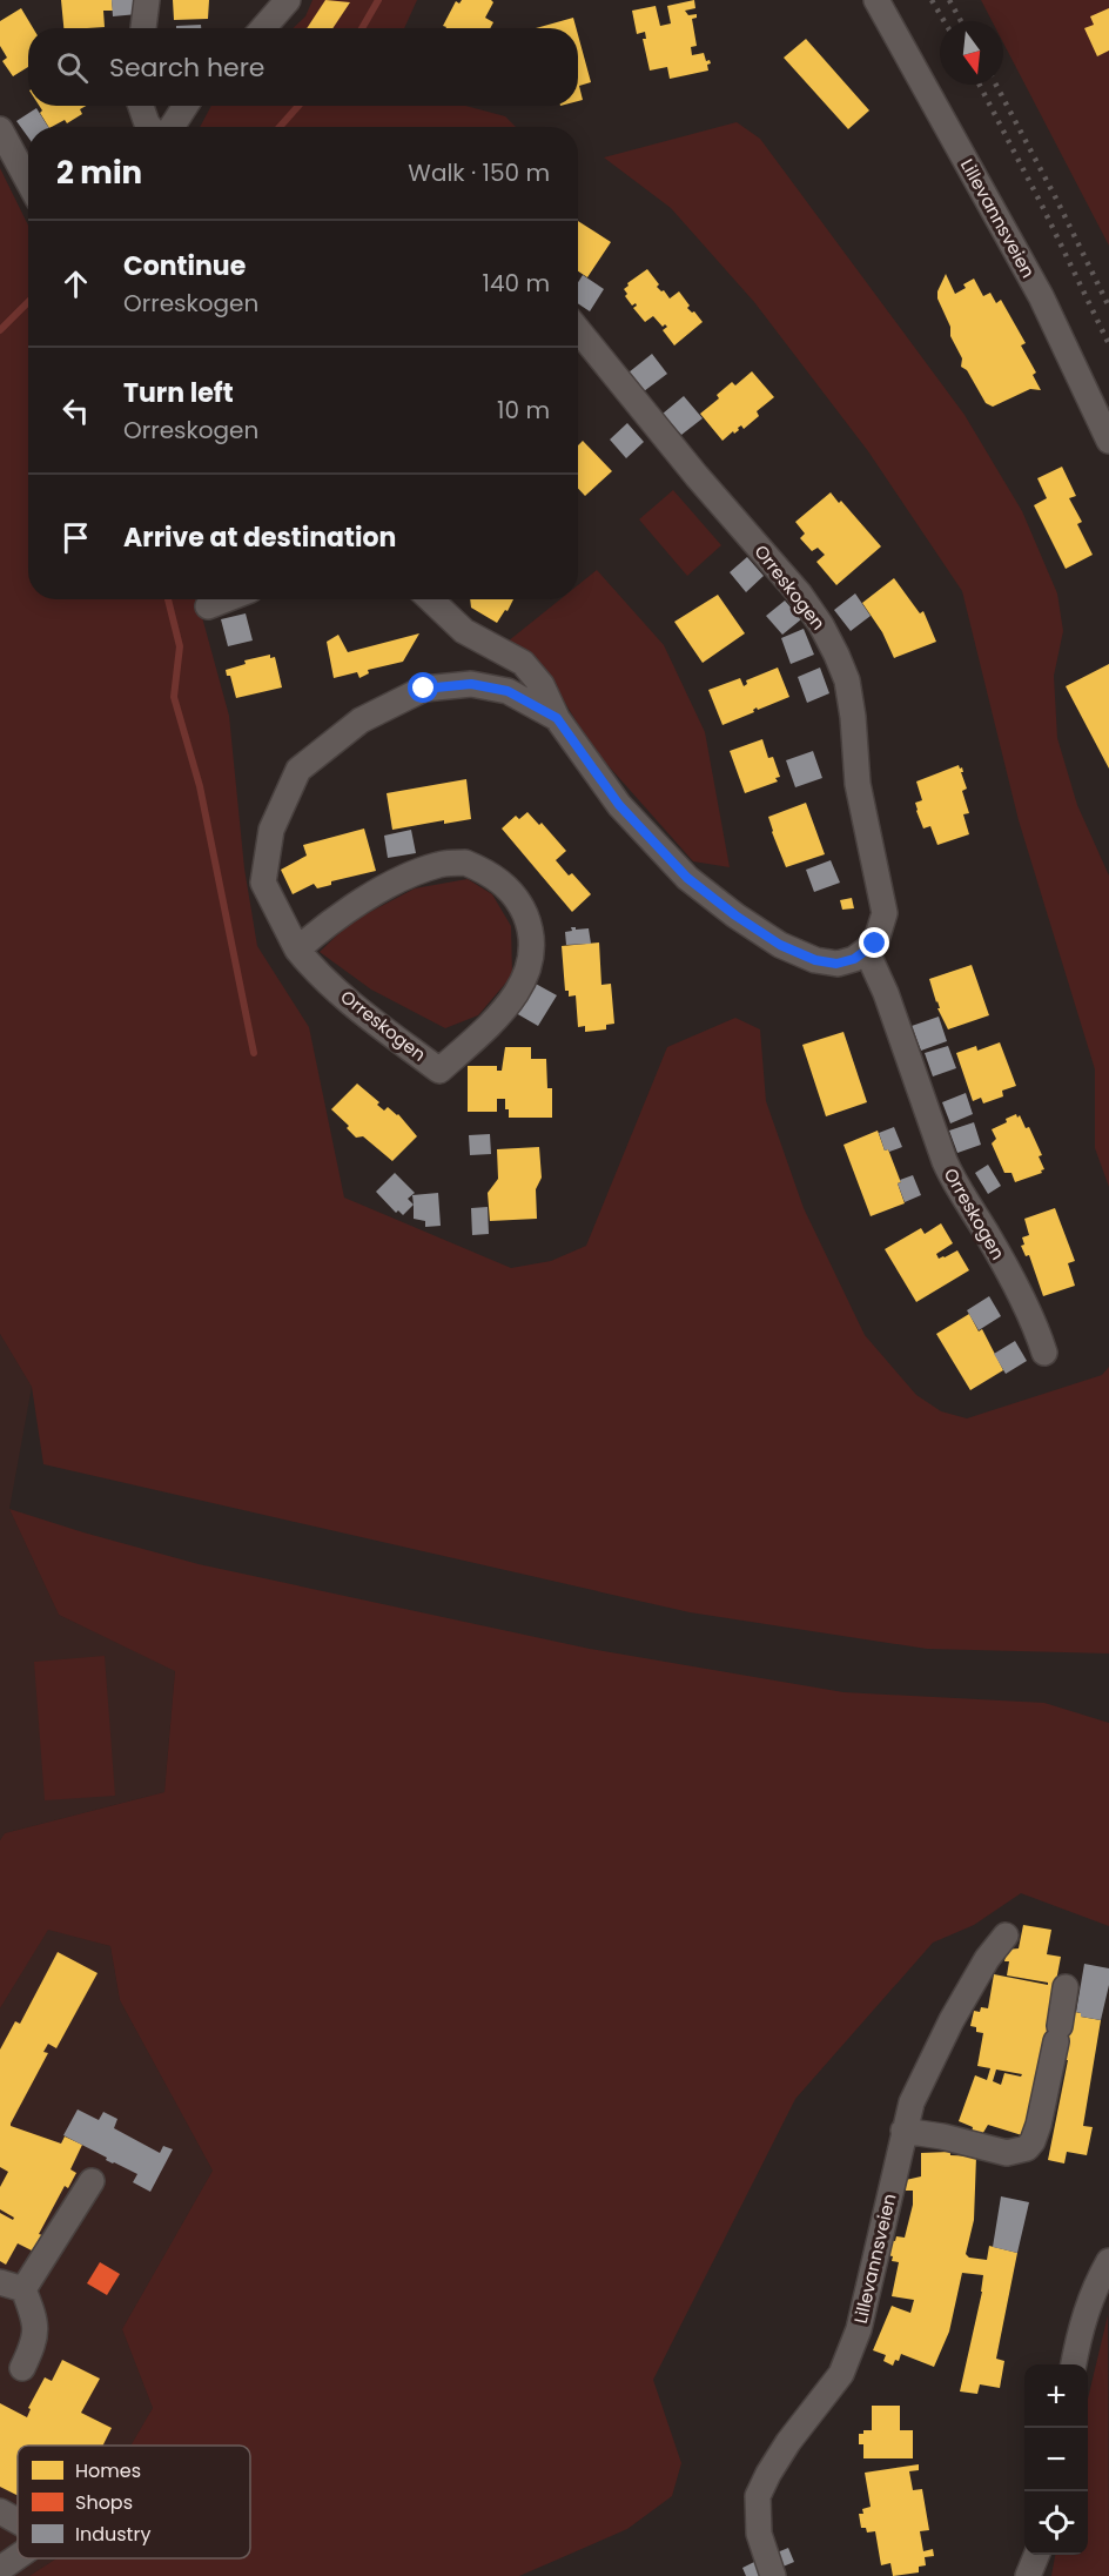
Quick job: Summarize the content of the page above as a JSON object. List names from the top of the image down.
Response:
{
  "streets": {
    "street": ["Lillevannsveien", "Orreskogen"]
  },
  "legend": ["Homes", "Shops", "Industry"],
  "north": "bottom",
  "page": {
    "search": "Search here",
    "heading": ["2 min", "Walk · 150 m"],
    "list": [
      ["Continue", "Orreskogen", "140 m"],
      ["Turn left", "Orreskogen", "10 m"],
      "Arrive at destination"
    ],
    "map_buttons": ["+", "−"]
  }
}
